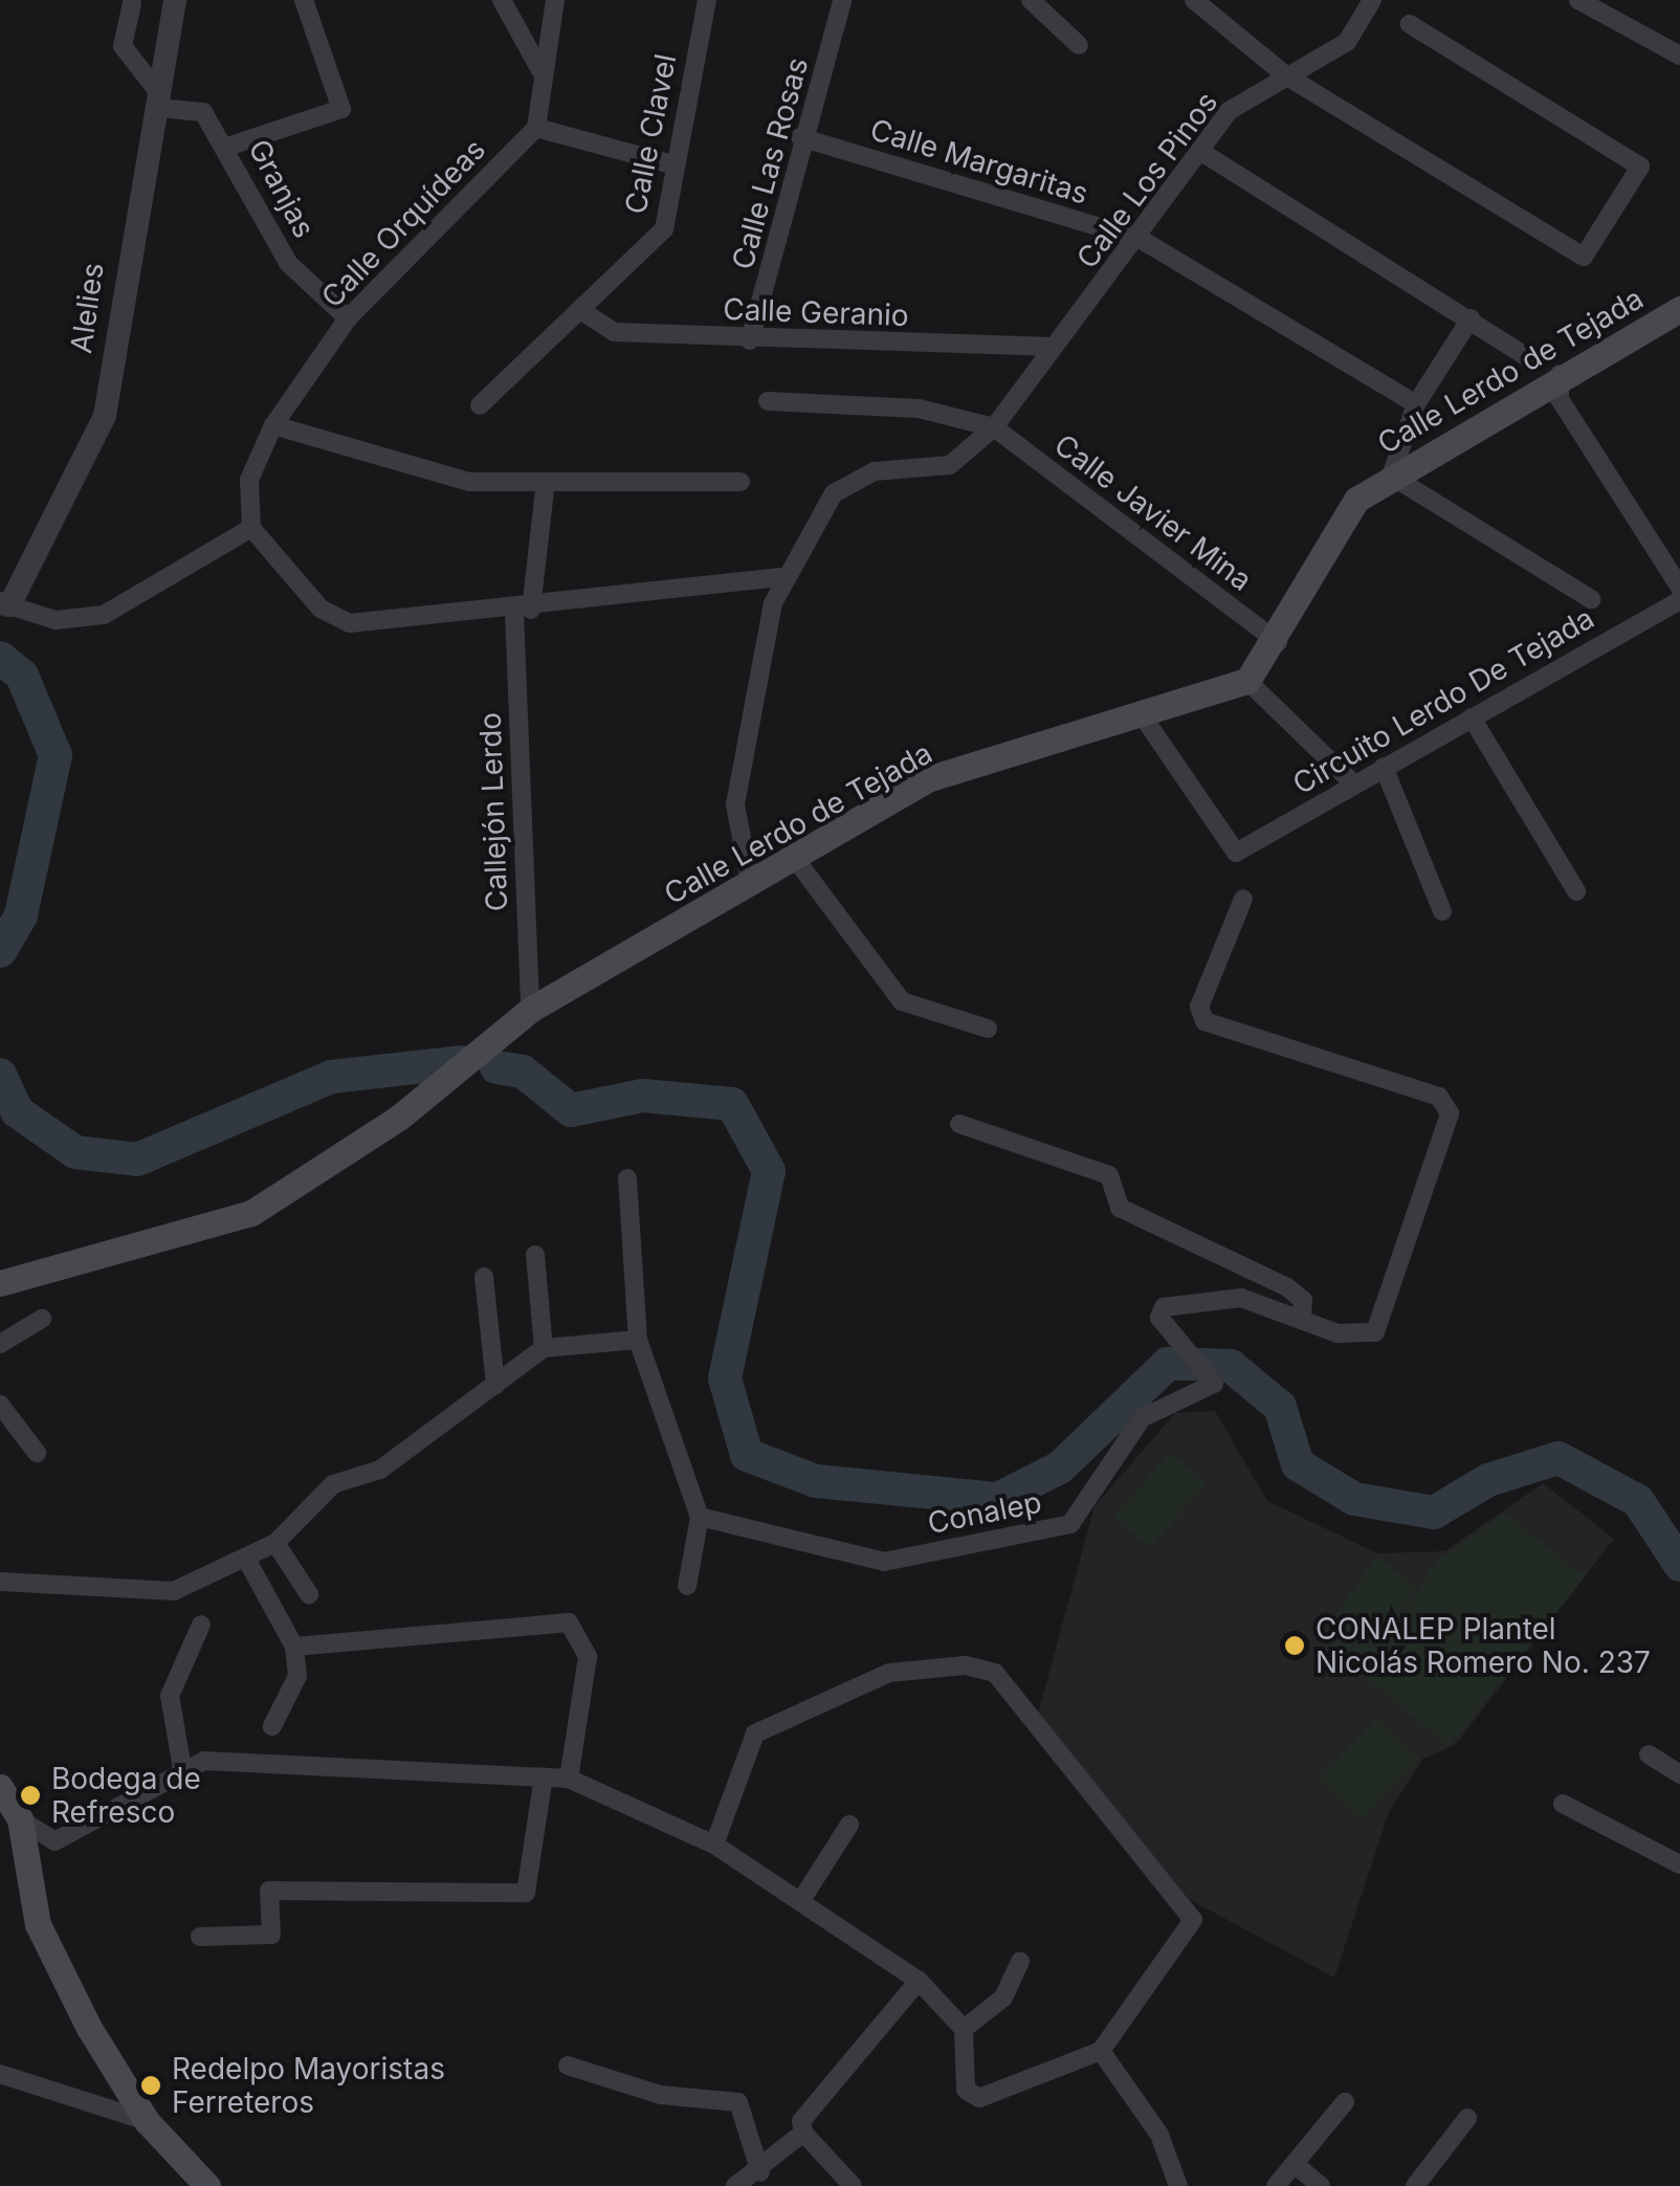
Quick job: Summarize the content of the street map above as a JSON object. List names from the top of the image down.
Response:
{
  "streets": {
    "main road": ["Calle Lerdo de Tejada"],
    "street": [
      "Calle Clavel",
      "Calle Margaritas",
      "Calle Las Rosas",
      "Calle Los Pinos",
      "Granjas",
      "Calle Orquídeas",
      "Alelies",
      "Calle Geranio",
      "Calle Javier Mina",
      "Circuito Lerdo De Tejada",
      "Callejón Lerdo",
      "Conalep"
    ]
  },
  "crossings": [
    ["Calle Clavel", "Calle Geranio"],
    ["Calle Margaritas", "Calle Las Rosas"],
    ["Calle Margaritas", "Calle Los Pinos"],
    ["Calle Las Rosas", "Calle Geranio"],
    ["Calle Los Pinos", "Calle Geranio"],
    ["Calle Los Pinos", "Calle Lerdo de Tejada"],
    ["Calle Los Pinos", "Calle Javier Mina"],
    ["Granjas", "Calle Orquídeas"],
    ["Granjas", "Alelies"],
    ["Calle Lerdo de Tejada", "Calle Javier Mina"],
    ["Calle Lerdo de Tejada", "Circuito Lerdo De Tejada"],
    ["Calle Lerdo de Tejada", "Callejón Lerdo"]
  ],
  "places": ["CONALEP Plantel Nicolás Romero No. 237", "Bodega de Refresco", "Redelpo Mayoristas Ferreteros"]
}
